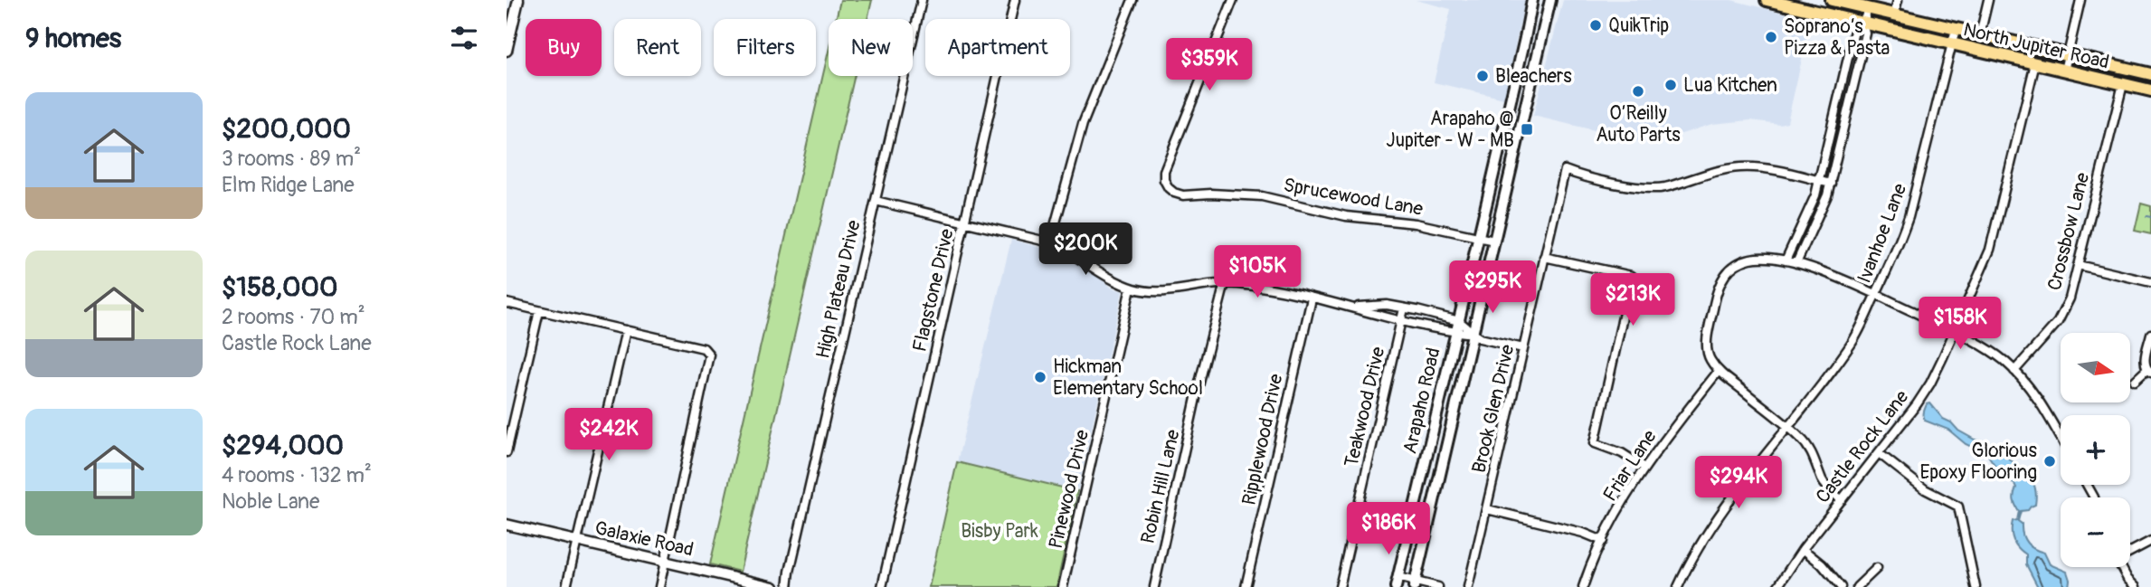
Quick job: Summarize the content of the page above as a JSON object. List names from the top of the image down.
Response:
{
  "streets": {
    "main road": ["North Jupiter Road", "Arapaho Road"],
    "street": [
      "Sprucewood Lane",
      "Crossbow Lane",
      "Ivanhoe Lane",
      "High Plateau Drive",
      "Flagstone Drive",
      "Teakwood Drive",
      "Brook Glen Drive",
      "Ripplewood Drive",
      "Castle Rock Lane",
      "Friar Lane",
      "Robin Hill Lane",
      "Pinewood Drive",
      "Galaxie Road"
    ]
  },
  "crossings": [
    ["North Jupiter Road", "Crossbow Lane"],
    ["North Jupiter Road", "Ivanhoe Lane"],
    ["North Jupiter Road", "Castle Rock Lane"],
    ["Sprucewood Lane", "Arapaho Road"]
  ],
  "parks": ["Bisby Park"],
  "places": {
    "other": [
      "QuikTrip",
      "Soprano’s Pizza & Pasta",
      "Bleachers",
      "Lua Kitchen",
      "O’Reilly Auto Parts",
      "Hickman Elementary School",
      "Glorious Epoxy Flooring"
    ],
    "transit": ["Arapaho @ Jupiter - W - MB"]
  },
  "north": "right",
  "page": {
    "heading": "9 homes",
    "chip": [
      "Buy",
      "Rent",
      "Filters",
      "New",
      "Apartment"
    ],
    "price": [
      "$359K",
      "$200K",
      "$105K",
      "$295K",
      "$213K",
      "$158K",
      "$242K",
      "$294K",
      "$186K"
    ],
    "list": [
      {
        "name": "$200,000",
        "note": "3 rooms · 89 m² · Elm Ridge Lane"
      },
      {
        "name": "$158,000",
        "note": "2 rooms · 70 m² · Castle Rock Lane"
      },
      {
        "name": "$294,000",
        "note": "4 rooms · 132 m² · Noble Lane"
      }
    ],
    "map_buttons": ["+", "−"]
  }
}
